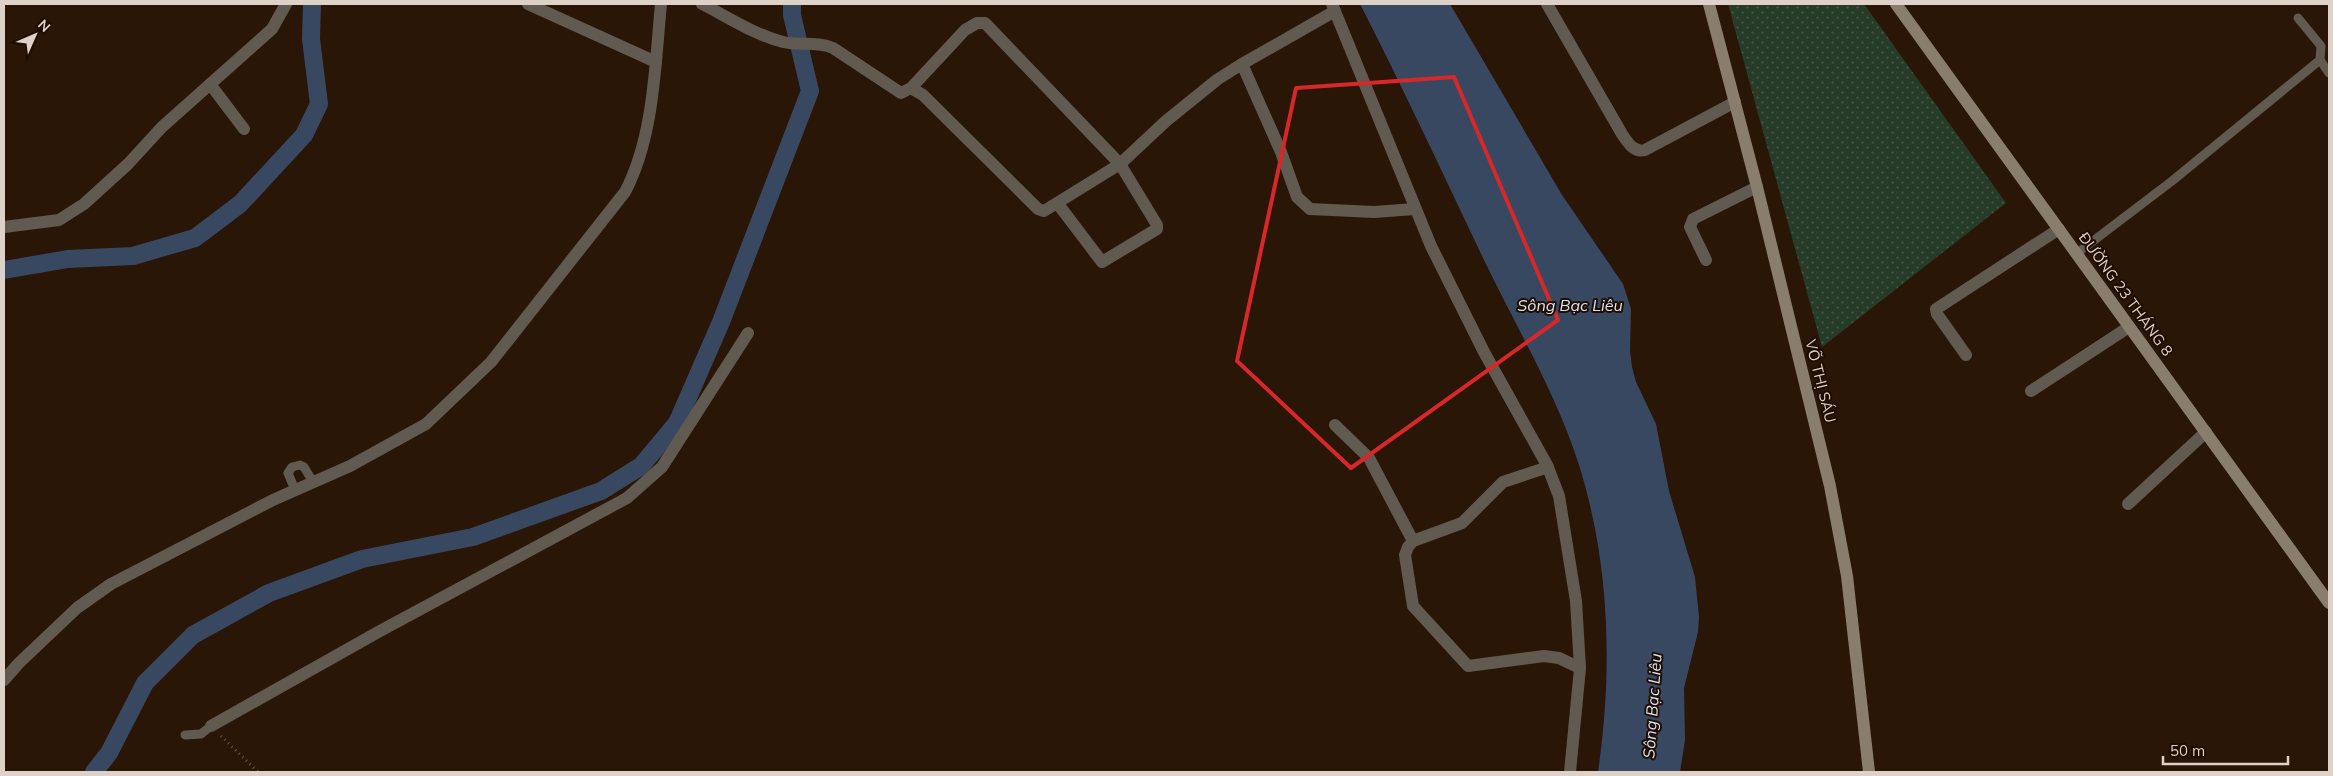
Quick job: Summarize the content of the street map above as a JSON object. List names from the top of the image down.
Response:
{
  "streets": {
    "main road": ["ĐƯỜNG 23 THÁNG 8", "VÕ THỊ SÁU"]
  },
  "water": ["Sông Bạc Liêu"],
  "scale_bar": "50 m",
  "north": "top right"
}
